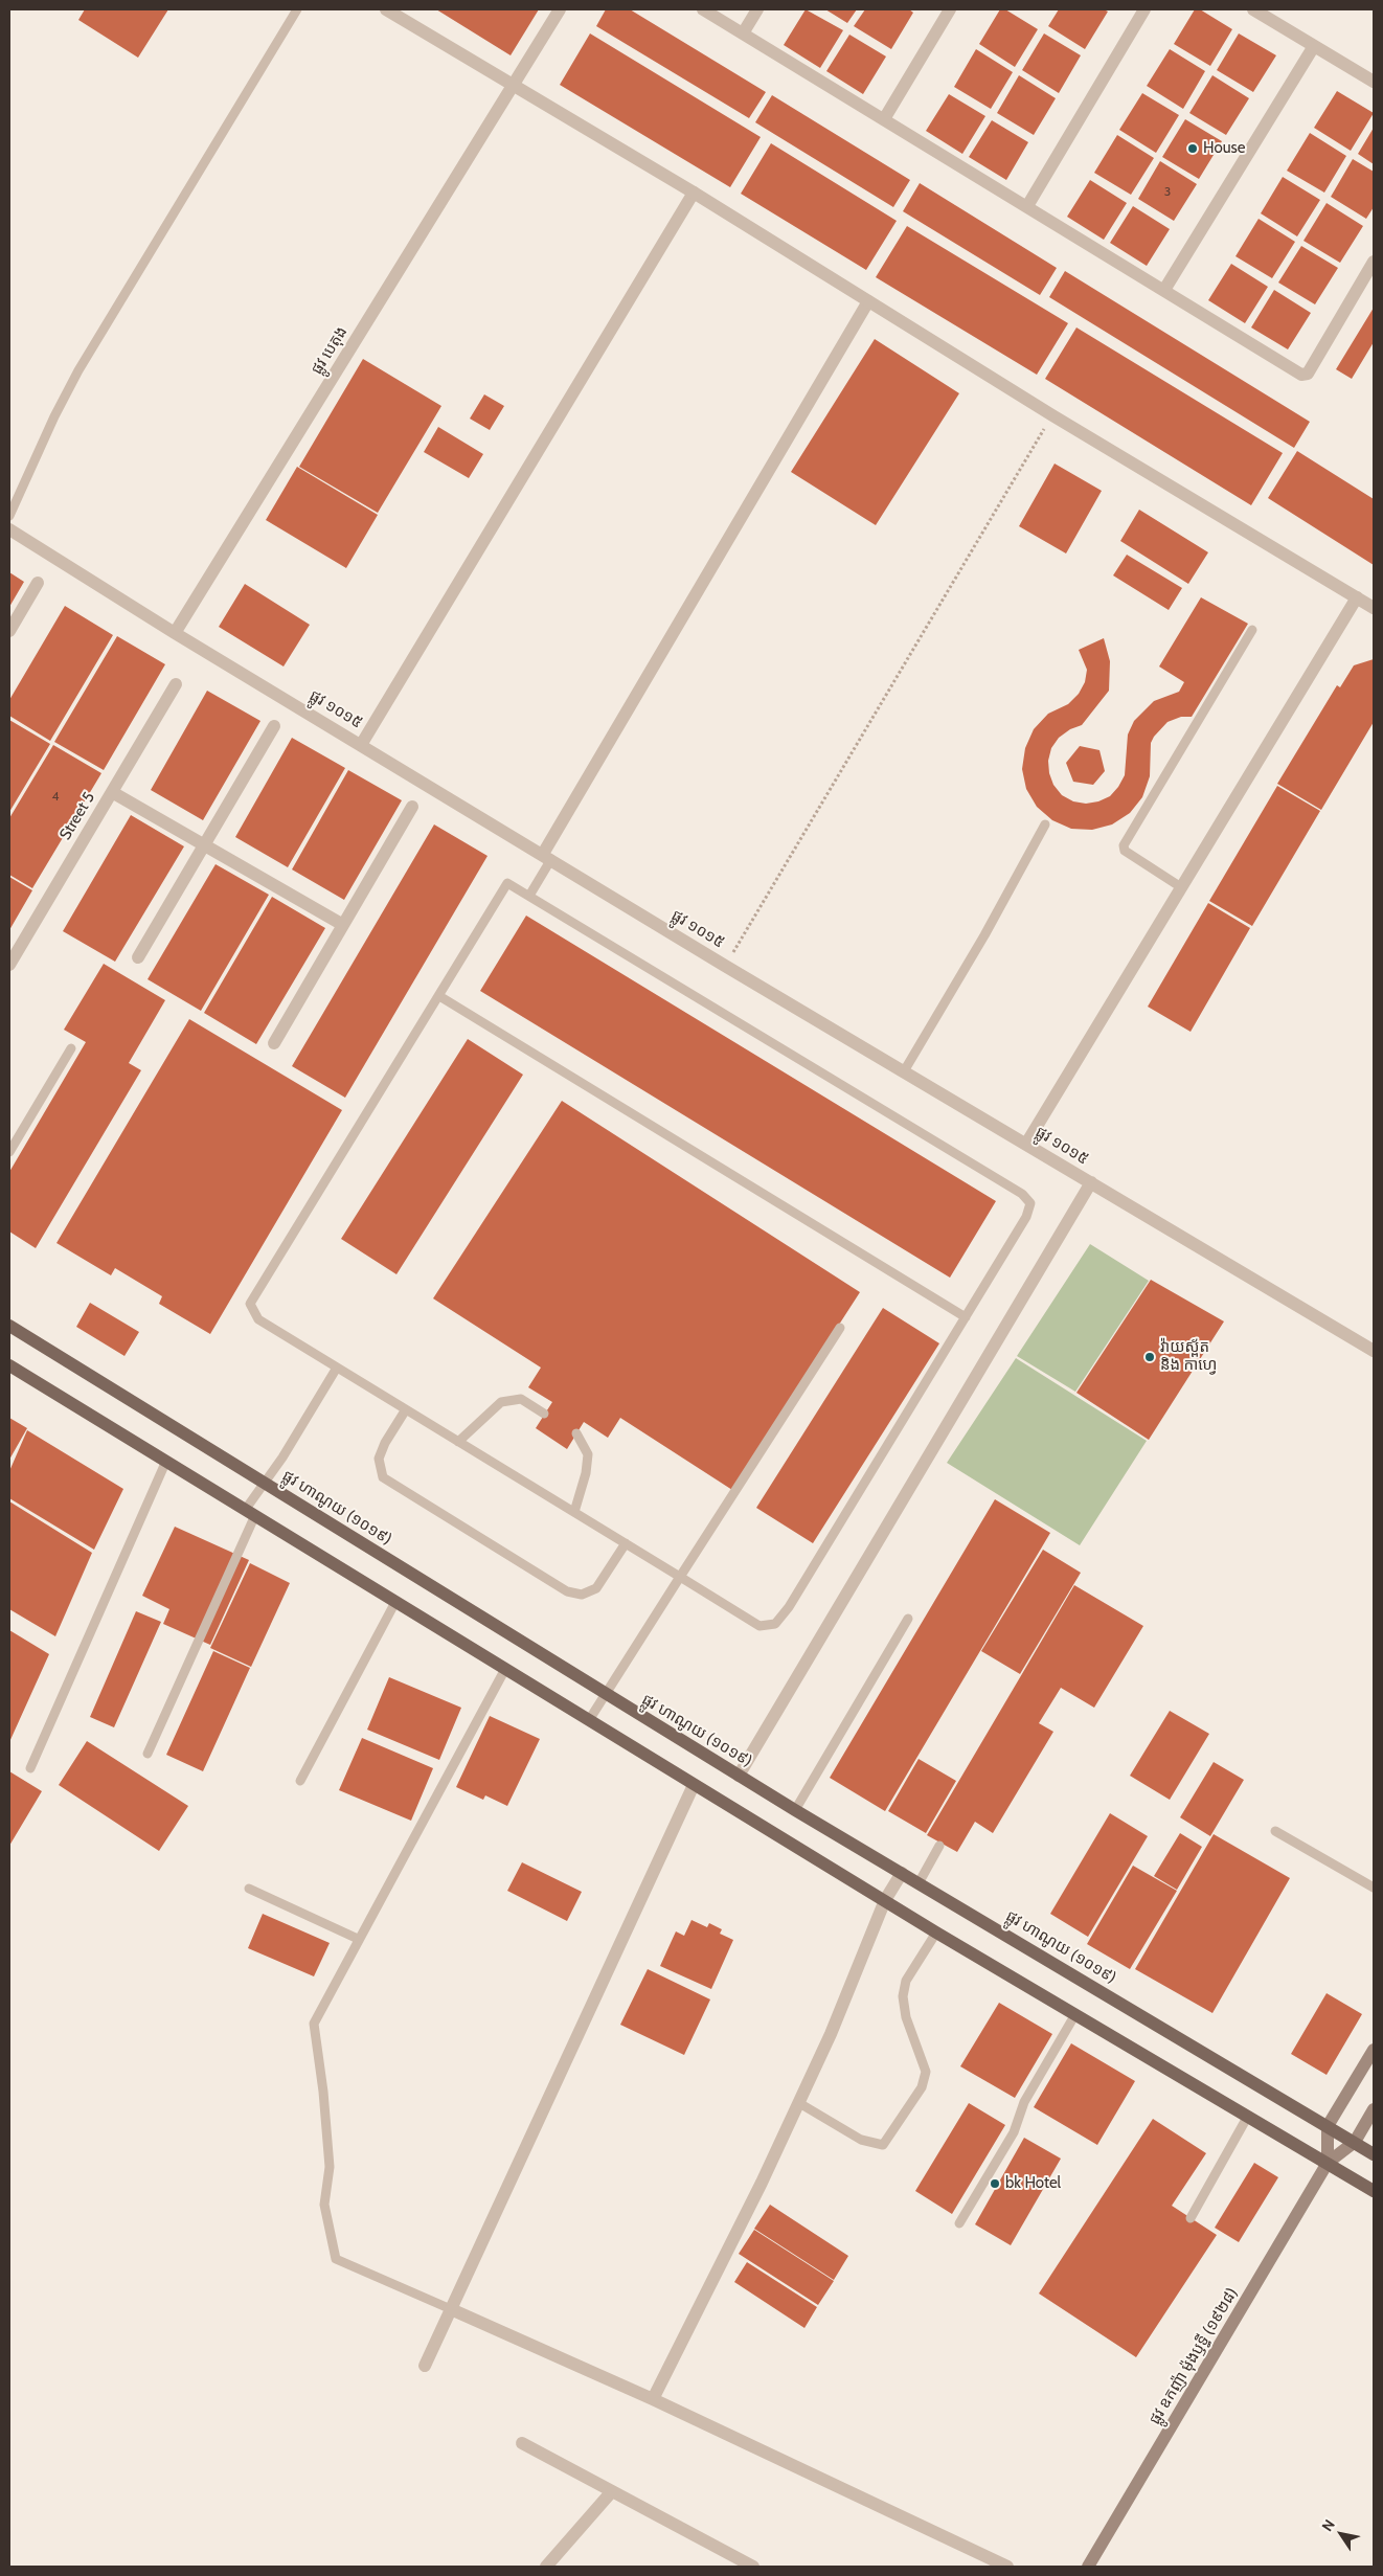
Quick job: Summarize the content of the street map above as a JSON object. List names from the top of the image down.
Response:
{
  "streets": {
    "main road": ["ផ្លូវ ហាណូយ (១០១៩)", "ផ្លូវ ឧកញ៉ា ម៉ុងឫទ្ធី (១៩២៨)"],
    "street": ["ផ្លូវ បេតុង", "ផ្លូវ ១០១៥", "Street 5"]
  },
  "crossings": [
    ["ផ្លូវ បេតុង", "ផ្លូវ ១០១៥"],
    ["ផ្លូវ ហាណូយ (១០១៩)", "ផ្លូវ ឧកញ៉ា ម៉ុងឫទ្ធី (១៩២៨)"]
  ],
  "places": ["House", "វ៉ាយស្ព័ត និង កាហ្វេ", "bk Hotel"],
  "house_numbers": ["3", "4"],
  "north": "top left"
}
